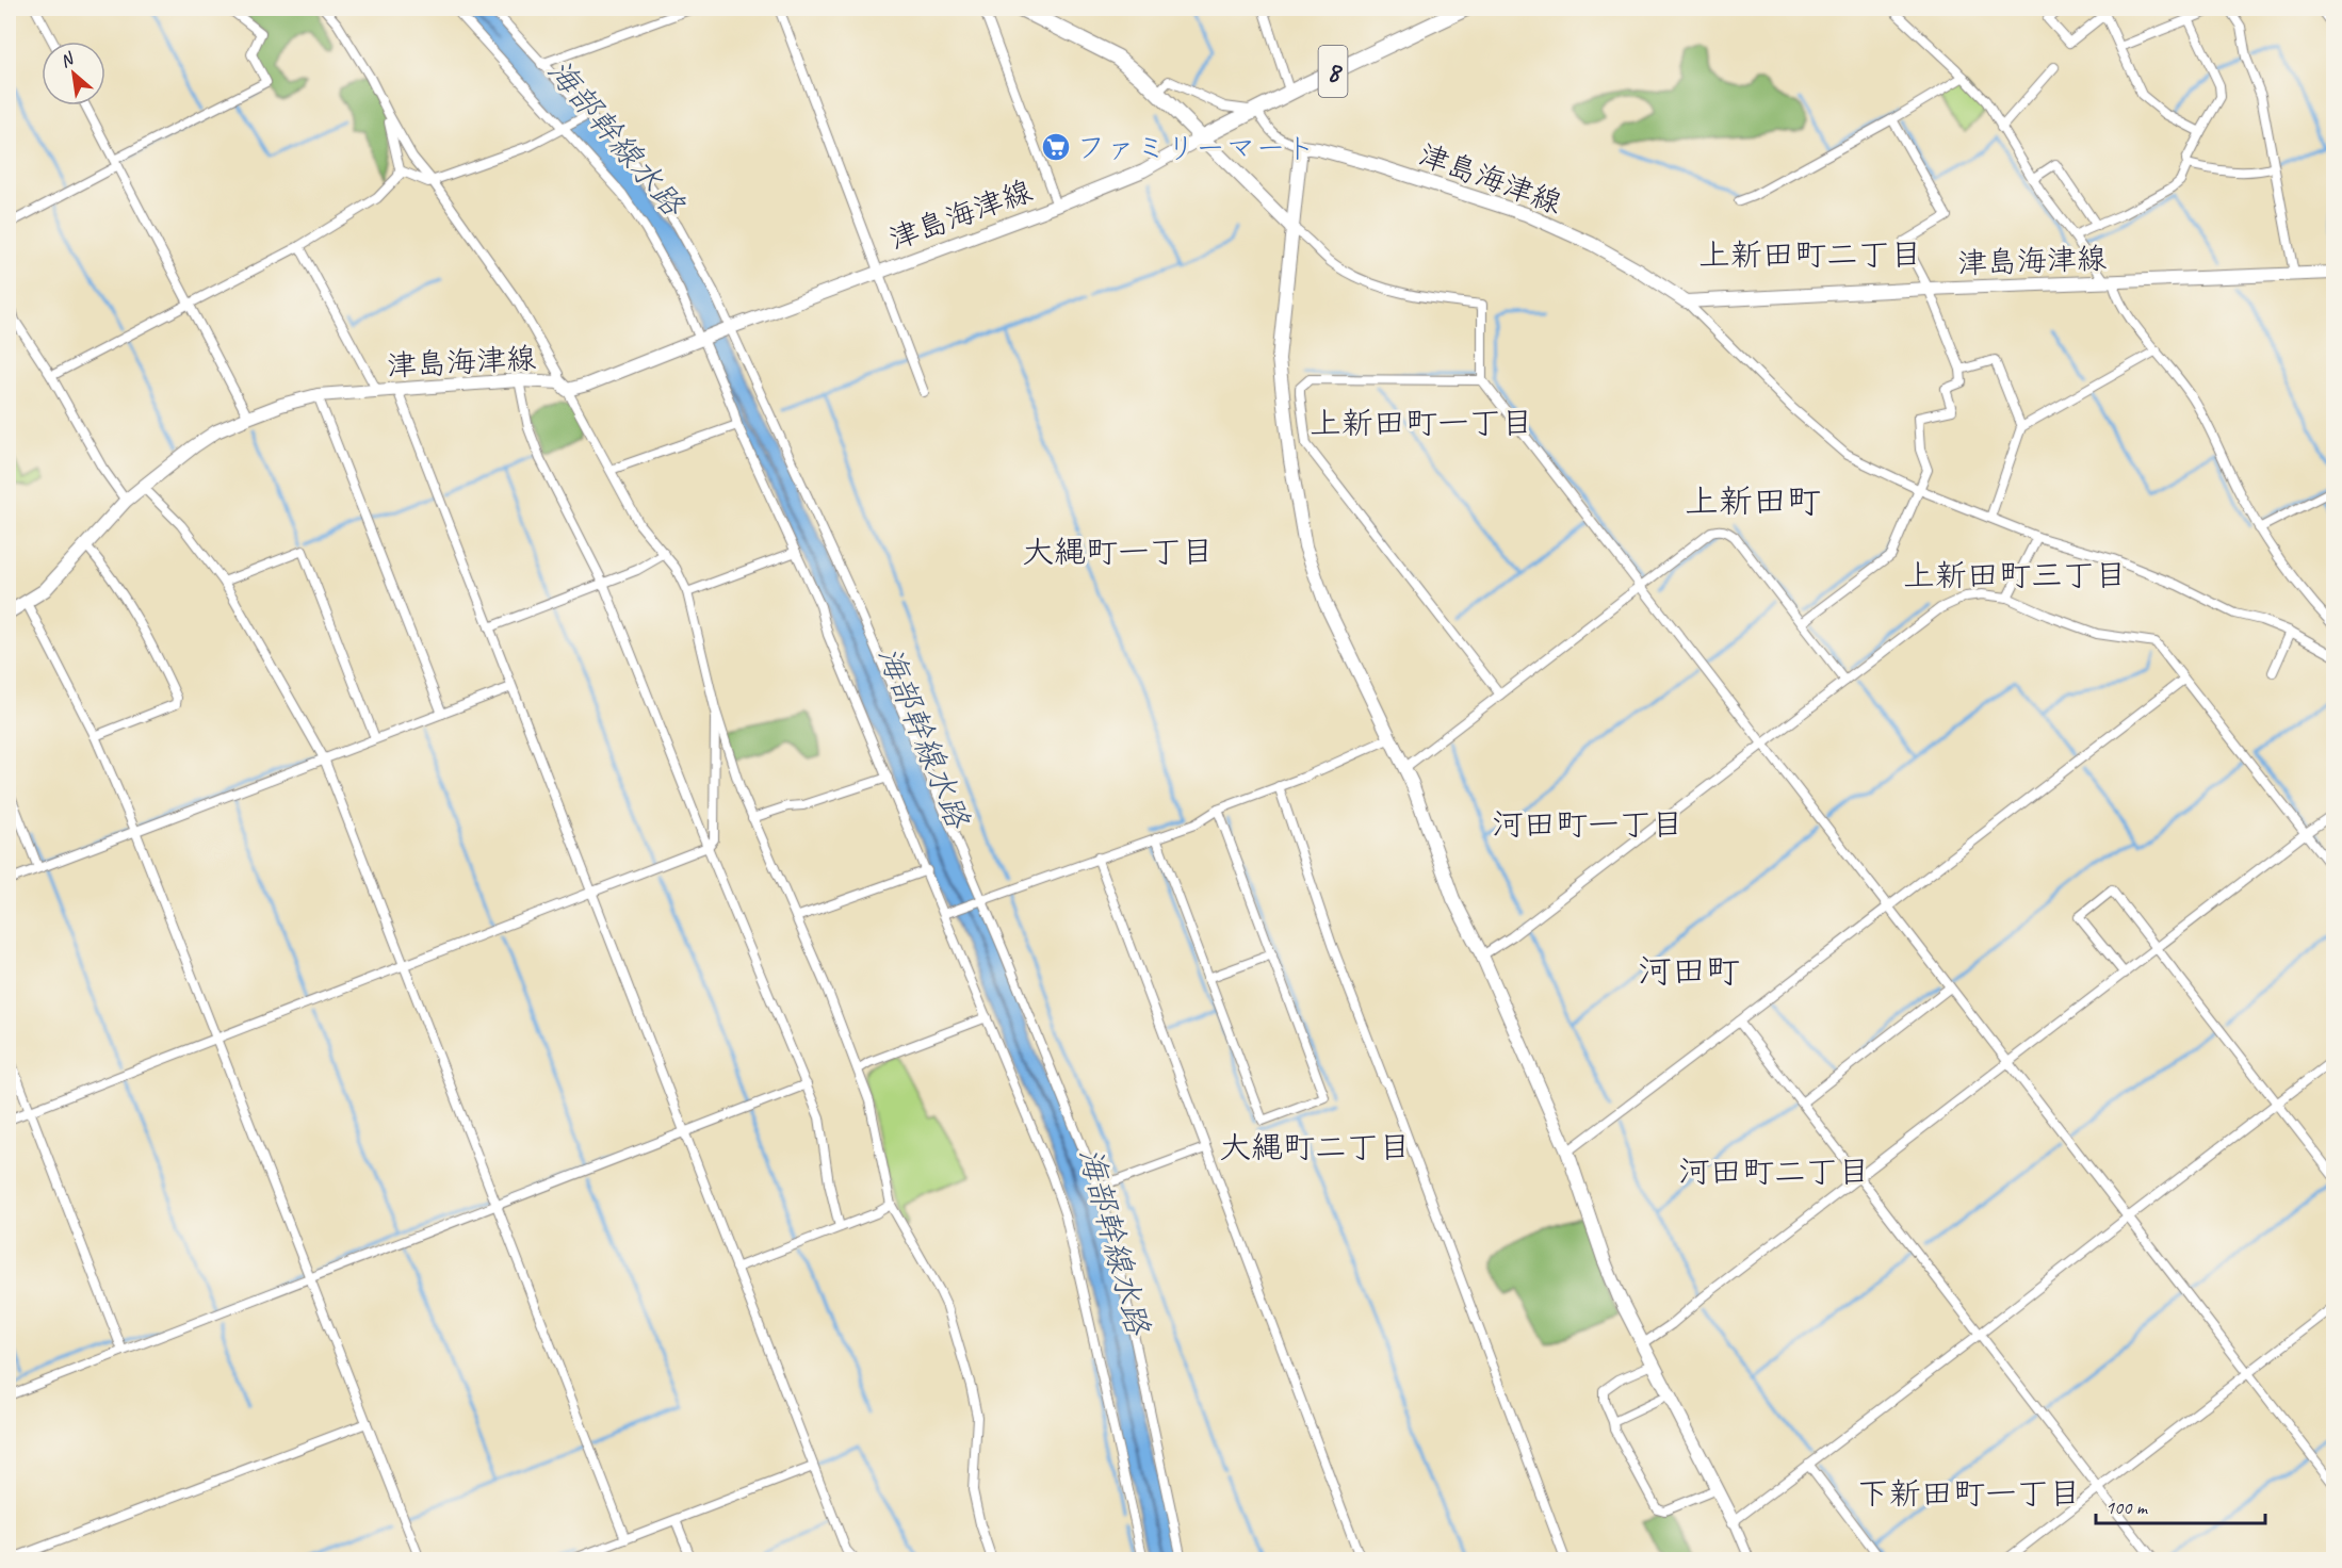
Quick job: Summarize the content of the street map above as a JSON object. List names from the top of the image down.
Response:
{
  "streets": {
    "main road": ["8", "津島海津線"]
  },
  "crossings": [
    ["8", "津島海津線"]
  ],
  "districts": [
    "上新田町二丁目",
    "上新田町一丁目",
    "上新田町",
    "大縄町一丁目",
    "上新田町三丁目",
    "河田町一丁目",
    "河田町",
    "大縄町二丁目",
    "河田町二丁目",
    "下新田町一丁目"
  ],
  "water": ["海部幹線水路"],
  "places": {
    "supermarket": ["ファミリーマート"]
  },
  "scale_bar": "100 m",
  "north": "top left"
}
